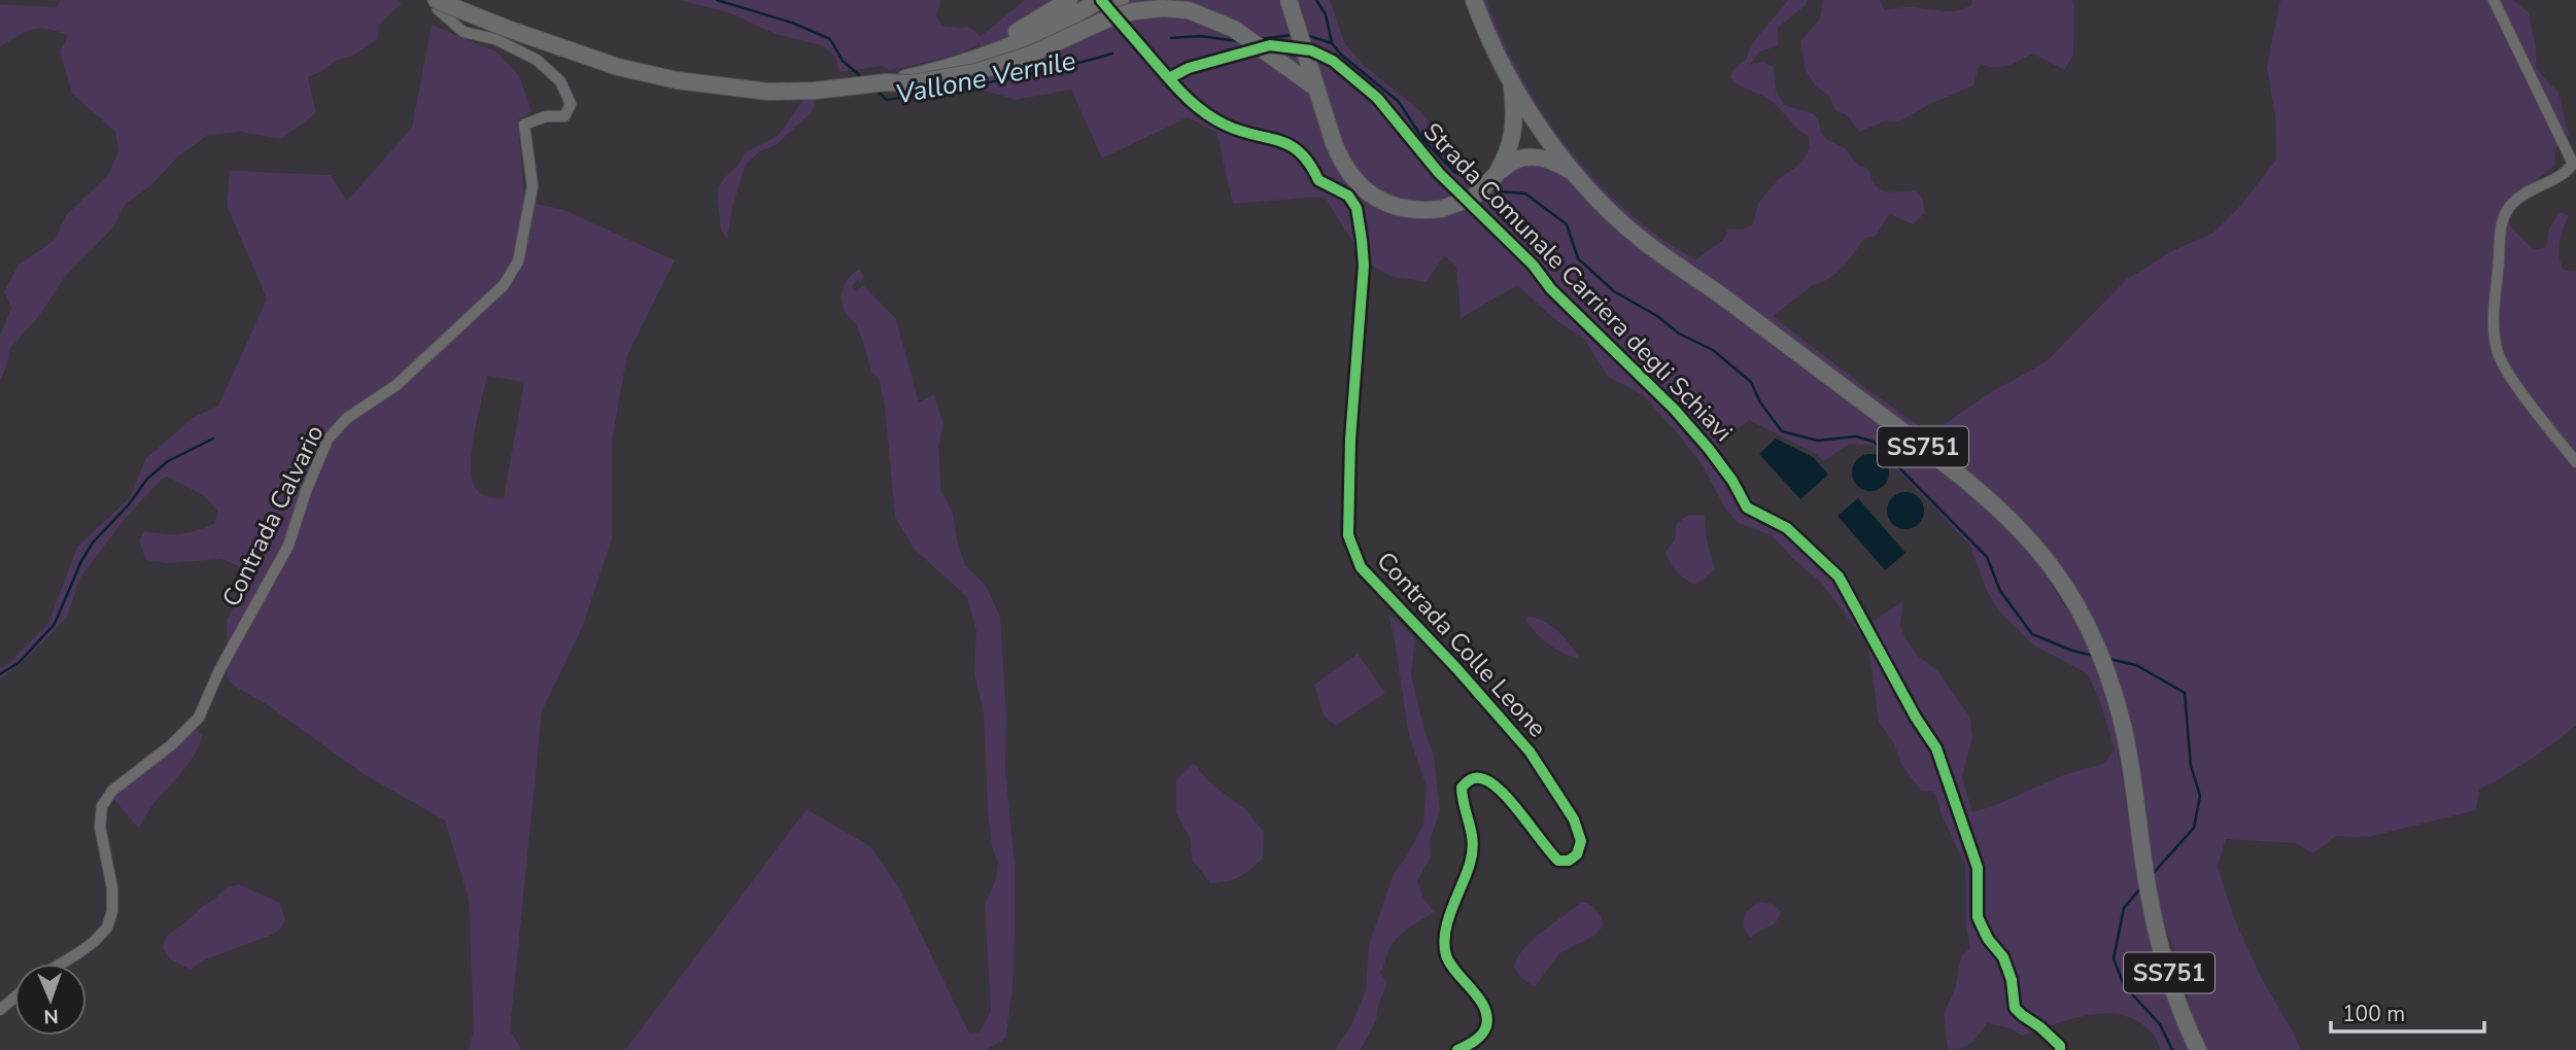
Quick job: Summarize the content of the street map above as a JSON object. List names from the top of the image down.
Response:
{
  "streets": {
    "main road": ["SS751"],
    "street": ["Strada Comunale Carriera degli Schiavi", "Contrada Calvario", "Contrada Colle Leone"]
  },
  "crossings": [
    ["Strada Comunale Carriera degli Schiavi", "Contrada Colle Leone"]
  ],
  "water": ["Vallone Vernile"],
  "scale_bar": "100 m",
  "north": "bottom"
}
